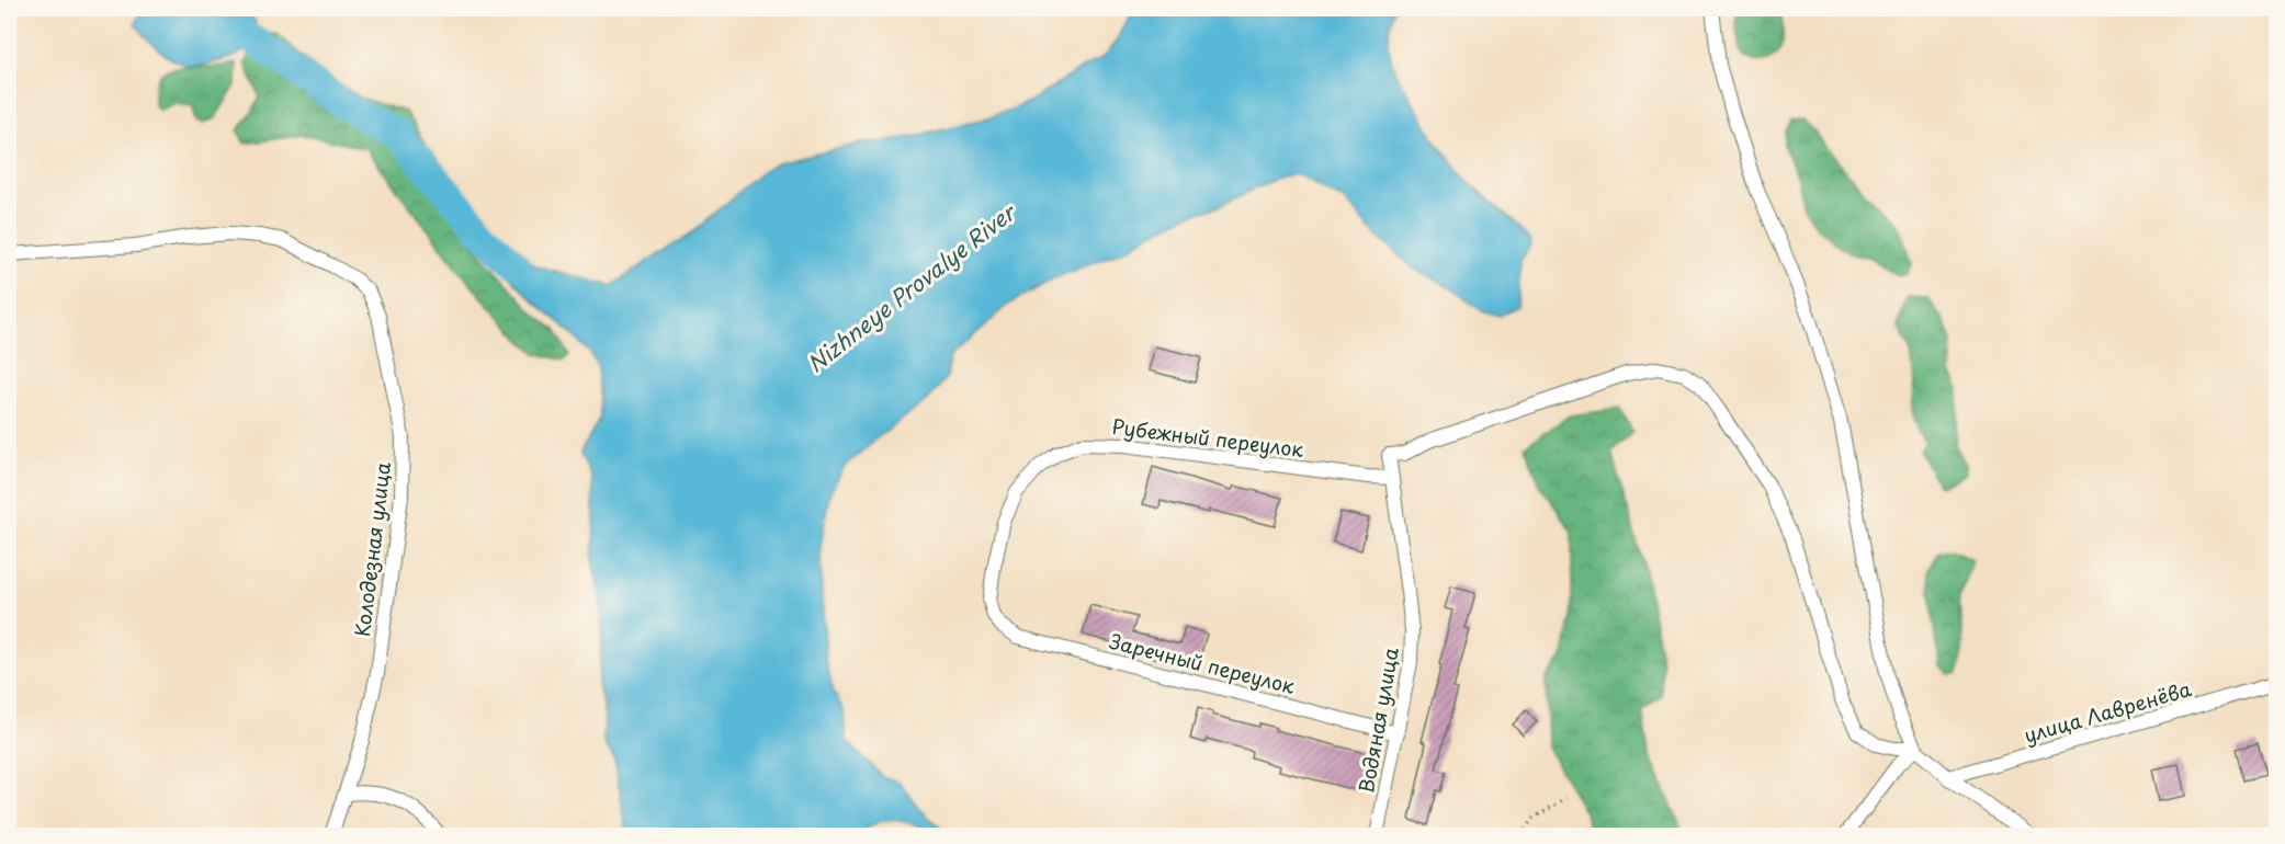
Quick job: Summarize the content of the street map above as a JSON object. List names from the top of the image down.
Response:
{
  "streets": {
    "street": [
      "Рубежный переулок",
      "Колодезная улица",
      "Заречный переулок",
      "улица Лавренёва",
      "Водяная улица"
    ]
  },
  "crossings": [
    ["Рубежный переулок", "Заречный переулок"],
    ["Рубежный переулок", "Водяная улица"],
    ["Заречный переулок", "Водяная улица"]
  ],
  "water": ["Nizhneye Provalye River"]
}
